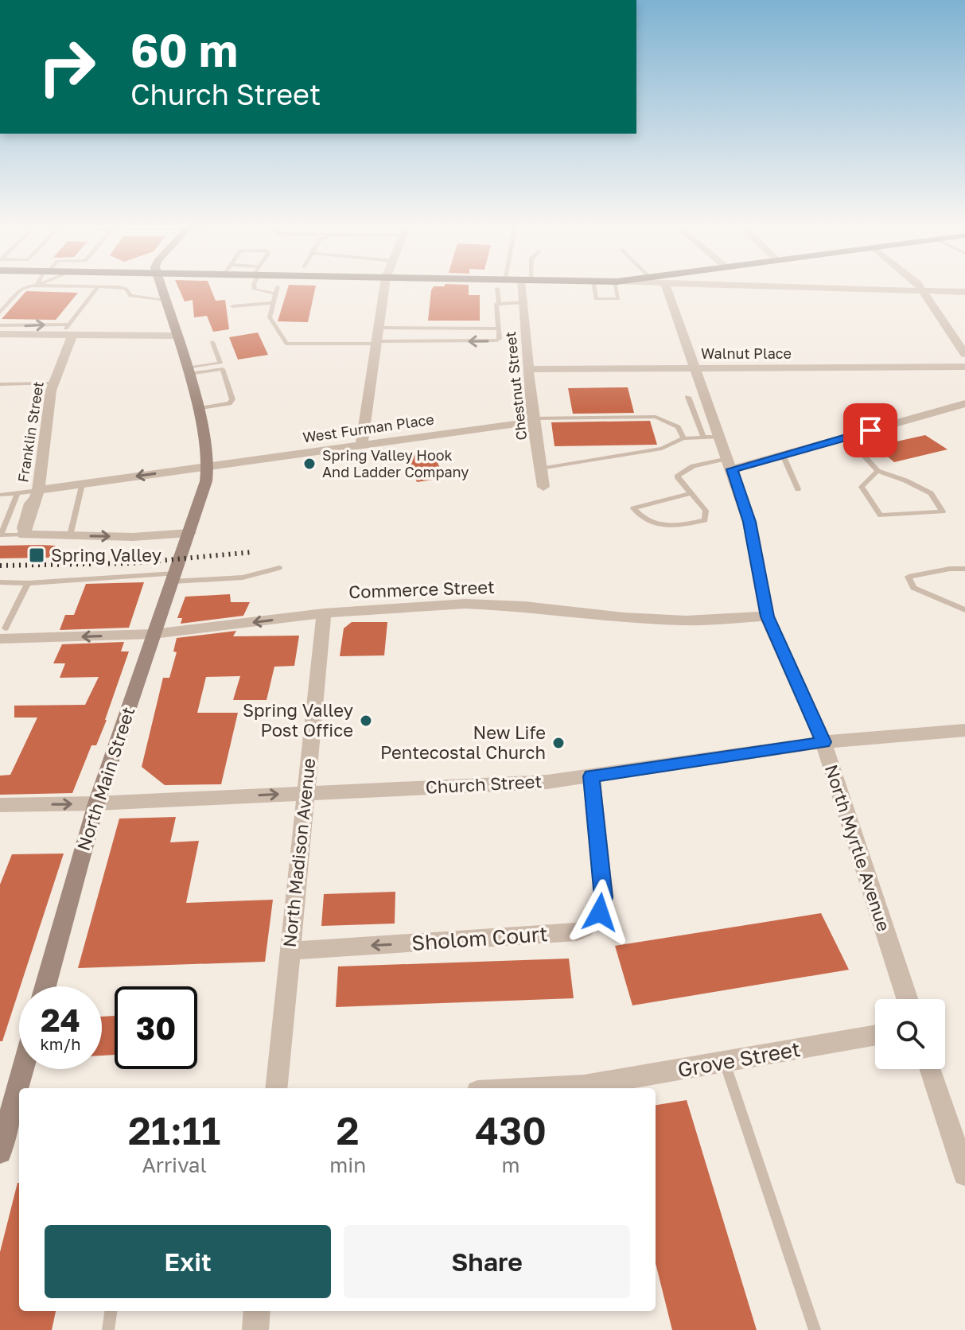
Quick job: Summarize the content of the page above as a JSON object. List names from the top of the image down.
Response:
{
  "streets": {
    "main road": ["North Main Street"],
    "street": [
      "Walnut Place",
      "Chestnut Street",
      "West Furman Place",
      "Franklin Street",
      "Commerce Street",
      "Church Street",
      "North Myrtle Avenue",
      "North Madison Avenue",
      "Sholom Court",
      "Grove Street"
    ]
  },
  "crossings": [
    ["Walnut Place", "Chestnut Street"],
    ["Walnut Place", "North Myrtle Avenue"],
    ["Chestnut Street", "West Furman Place"],
    ["West Furman Place", "Franklin Street"],
    ["West Furman Place", "North Main Street"],
    ["Commerce Street", "North Main Street"],
    ["Commerce Street", "North Myrtle Avenue"],
    ["Commerce Street", "North Madison Avenue"],
    ["North Main Street", "Church Street"],
    ["Church Street", "North Myrtle Avenue"],
    ["Church Street", "North Madison Avenue"],
    ["Church Street", "Sholom Court"],
    ["North Madison Avenue", "Sholom Court"]
  ],
  "places": {
    "other": ["Spring Valley Hook And Ladder Company", "Spring Valley Post Office", "New Life Pentecostal Church"],
    "transit": ["Spring Valley"]
  },
  "page": {
    "turn": ["60 m", "Church Street"],
    "speed": "24 km/h",
    "limit": "30",
    "eta": [
      "21:11",
      "Arrival",
      "2",
      "min",
      "430",
      "m"
    ],
    "buttons": ["Exit", "Share"]
  }
}
